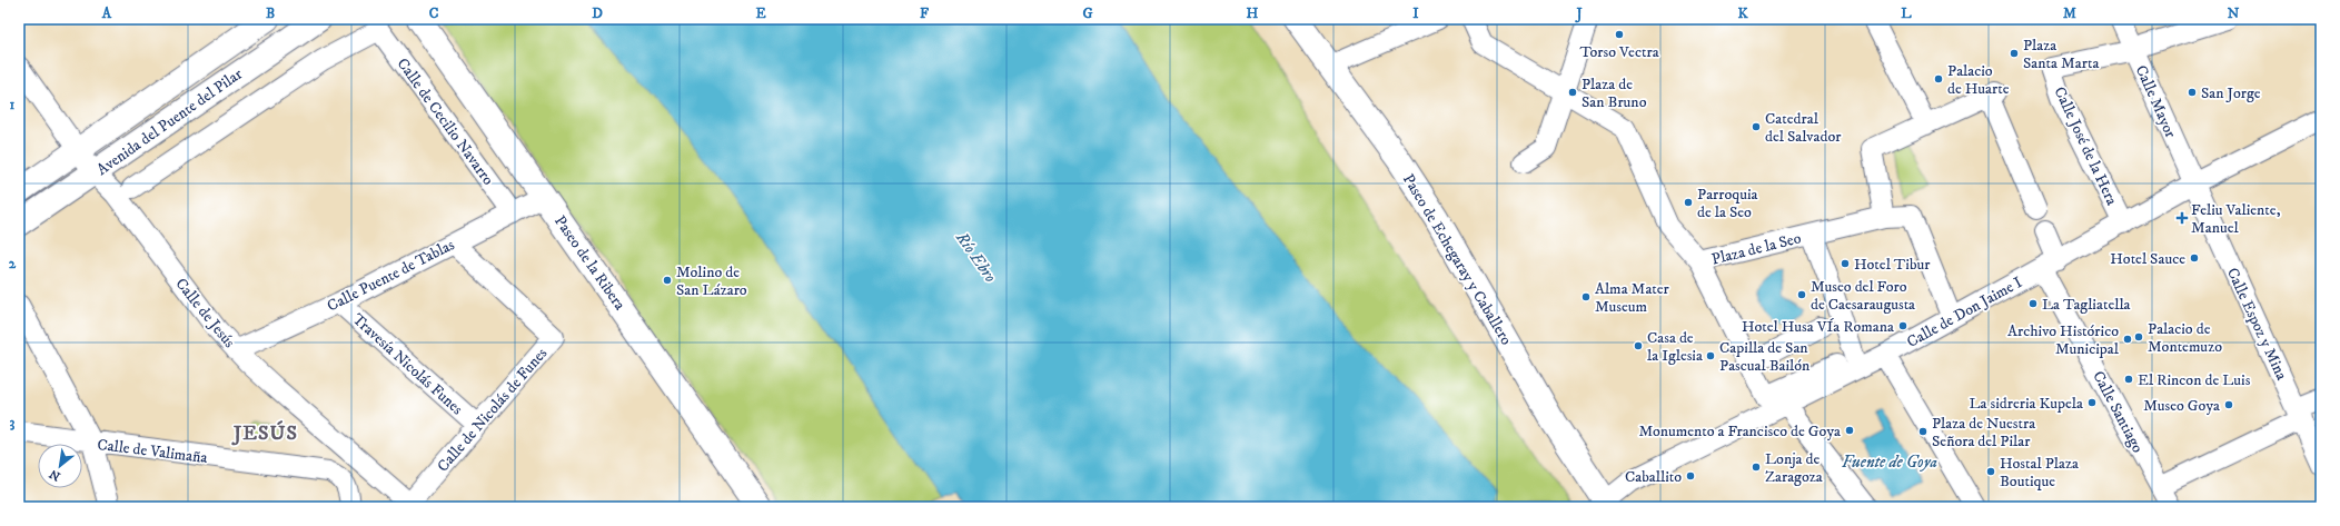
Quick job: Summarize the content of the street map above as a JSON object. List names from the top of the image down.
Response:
{
  "streets": {
    "main road": ["Avenida del Puente del Pilar", "Paseo de Echegaray y Caballero", "Paseo de la Ribera"],
    "street": [
      "Calle Mayor",
      "Calle de Cecilio Navarro",
      "Calle José de la Hera",
      "Plaza de la Seo",
      "Calle Puente de Tablas",
      "Calle de Don Jaime I",
      "Calle de Jesús",
      "Calle Espoz y Mina",
      "Travesía Nicolás Funes",
      "Calle de Nicolás de Funes",
      "Calle Santiago",
      "Calle de Valimaña"
    ]
  },
  "crossings": [
    ["Calle Mayor", "Calle José de la Hera"],
    ["Calle Mayor", "Calle de Don Jaime I"],
    ["Calle Mayor", "Calle Espoz y Mina"],
    ["Avenida del Puente del Pilar", "Calle de Jesús"],
    ["Calle de Cecilio Navarro", "Calle Puente de Tablas"],
    ["Calle José de la Hera", "Calle de Don Jaime I"],
    ["Plaza de la Seo", "Calle de Don Jaime I"],
    ["Paseo de Echegaray y Caballero", "Calle de Don Jaime I"],
    ["Paseo de la Ribera", "Calle Puente de Tablas"],
    ["Calle Puente de Tablas", "Calle de Jesús"],
    ["Calle Puente de Tablas", "Travesía Nicolás Funes"],
    ["Calle Puente de Tablas", "Calle de Nicolás de Funes"],
    ["Calle de Don Jaime I", "Calle Espoz y Mina"],
    ["Calle de Don Jaime I", "Calle Santiago"],
    ["Calle de Jesús", "Calle de Nicolás de Funes"],
    ["Travesía Nicolás Funes", "Calle de Nicolás de Funes"]
  ],
  "districts": ["JESÚS"],
  "water": ["Río Ebro", "Fuente de Goya"],
  "places": {
    "other": [
      "Torso Vectra",
      "Plaza Santa Marta",
      "Palacio de Huarte",
      "Plaza de San Bruno",
      "San Jorge",
      "Catedral del Salvador",
      "Parroquia de la Seo",
      "Hotel Sauce",
      "Hotel Tibur",
      "Molino de San Lázaro",
      "Museo del Foro de Caesaraugusta",
      "Alma Mater Museum",
      "La Tagliatella",
      "Hotel Husa VÍa Romana",
      "Palacio de Montemuzo",
      "Archivo Histórico Municipal",
      "Casa de la Iglesia",
      "Capilla de San Pascual Bailón",
      "El Rincon de Luis",
      "La sidreria Kupela",
      "Museo Goya",
      "Monumento a Francisco de Goya",
      "Plaza de Nuestra Señora del Pilar",
      "Lonja de Zaragoza",
      "Hostal Plaza Boutique",
      "Caballito"
    ],
    "health": ["Feliu Valiente, Manuel"]
  },
  "north": "bottom left",
  "grid": {
    "columns": [
      "A",
      "B",
      "C",
      "D",
      "E",
      "F",
      "G",
      "H",
      "I",
      "J",
      "K",
      "L",
      "M",
      "N"
    ],
    "rows": ["1", "2", "3"]
  }
}
